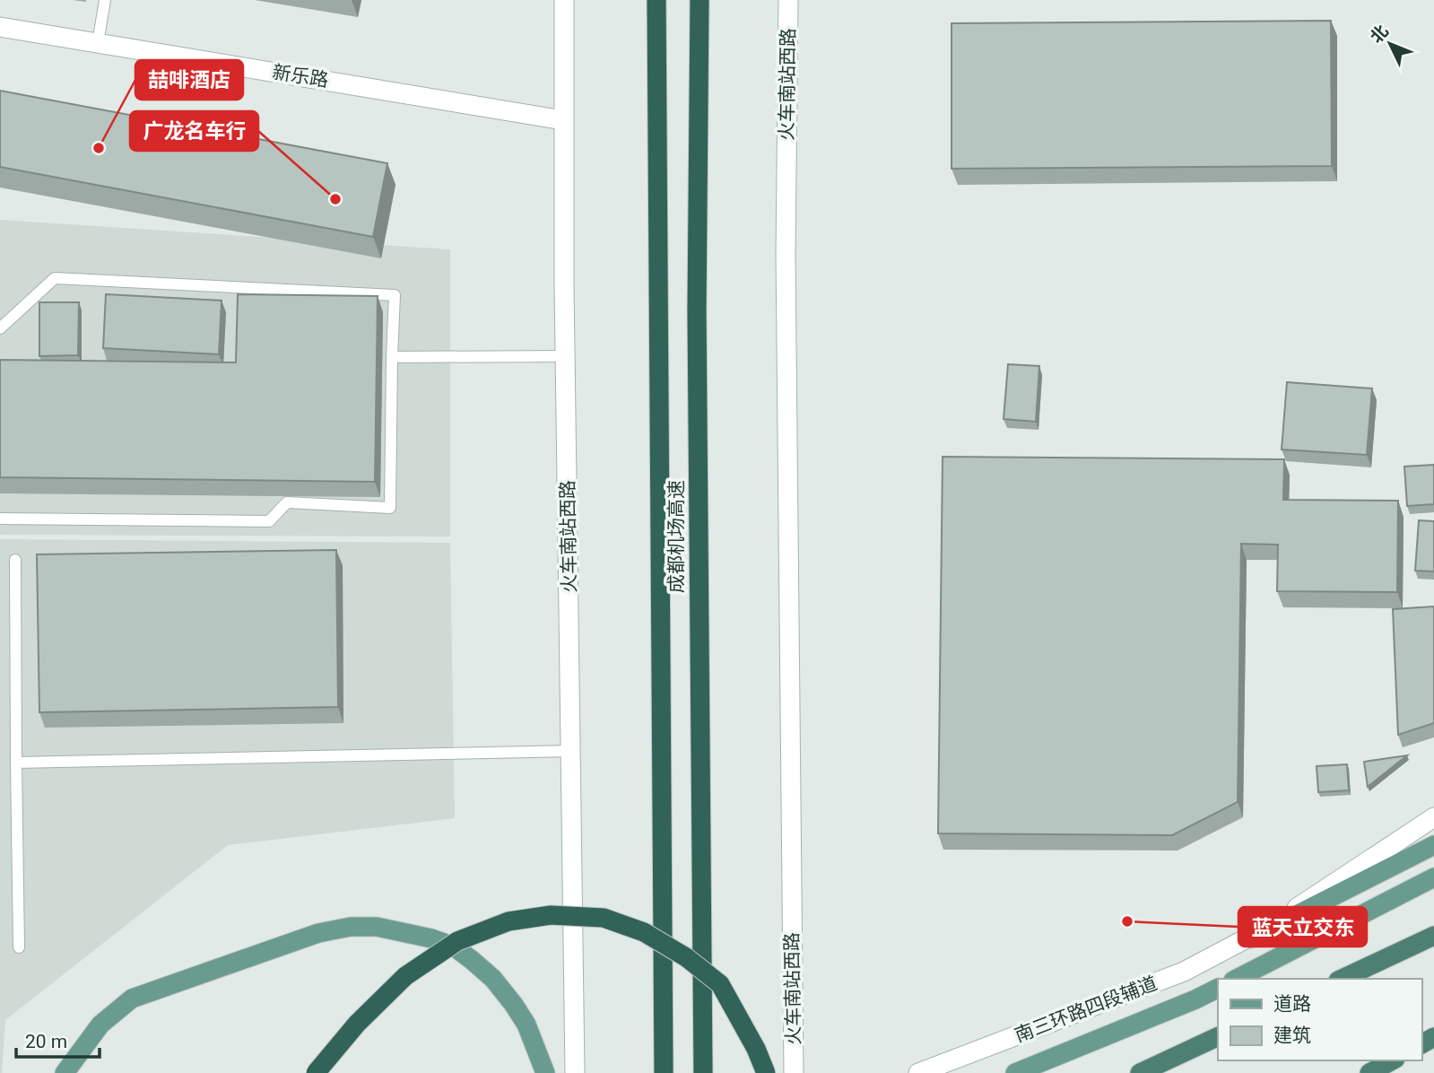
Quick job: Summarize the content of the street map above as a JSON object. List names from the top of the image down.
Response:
{
  "streets": {
    "highway": ["成都机场高速"],
    "main road": ["新乐路", "火车南站西路", "南三环路四段辅道"]
  },
  "crossings": [
    ["新乐路", "火车南站西路"]
  ],
  "places": ["喆啡酒店", "广龙名车行", "蓝天立交东"],
  "legend": ["道路", "建筑"],
  "scale_bar": "20 m",
  "north": "top left"
}
